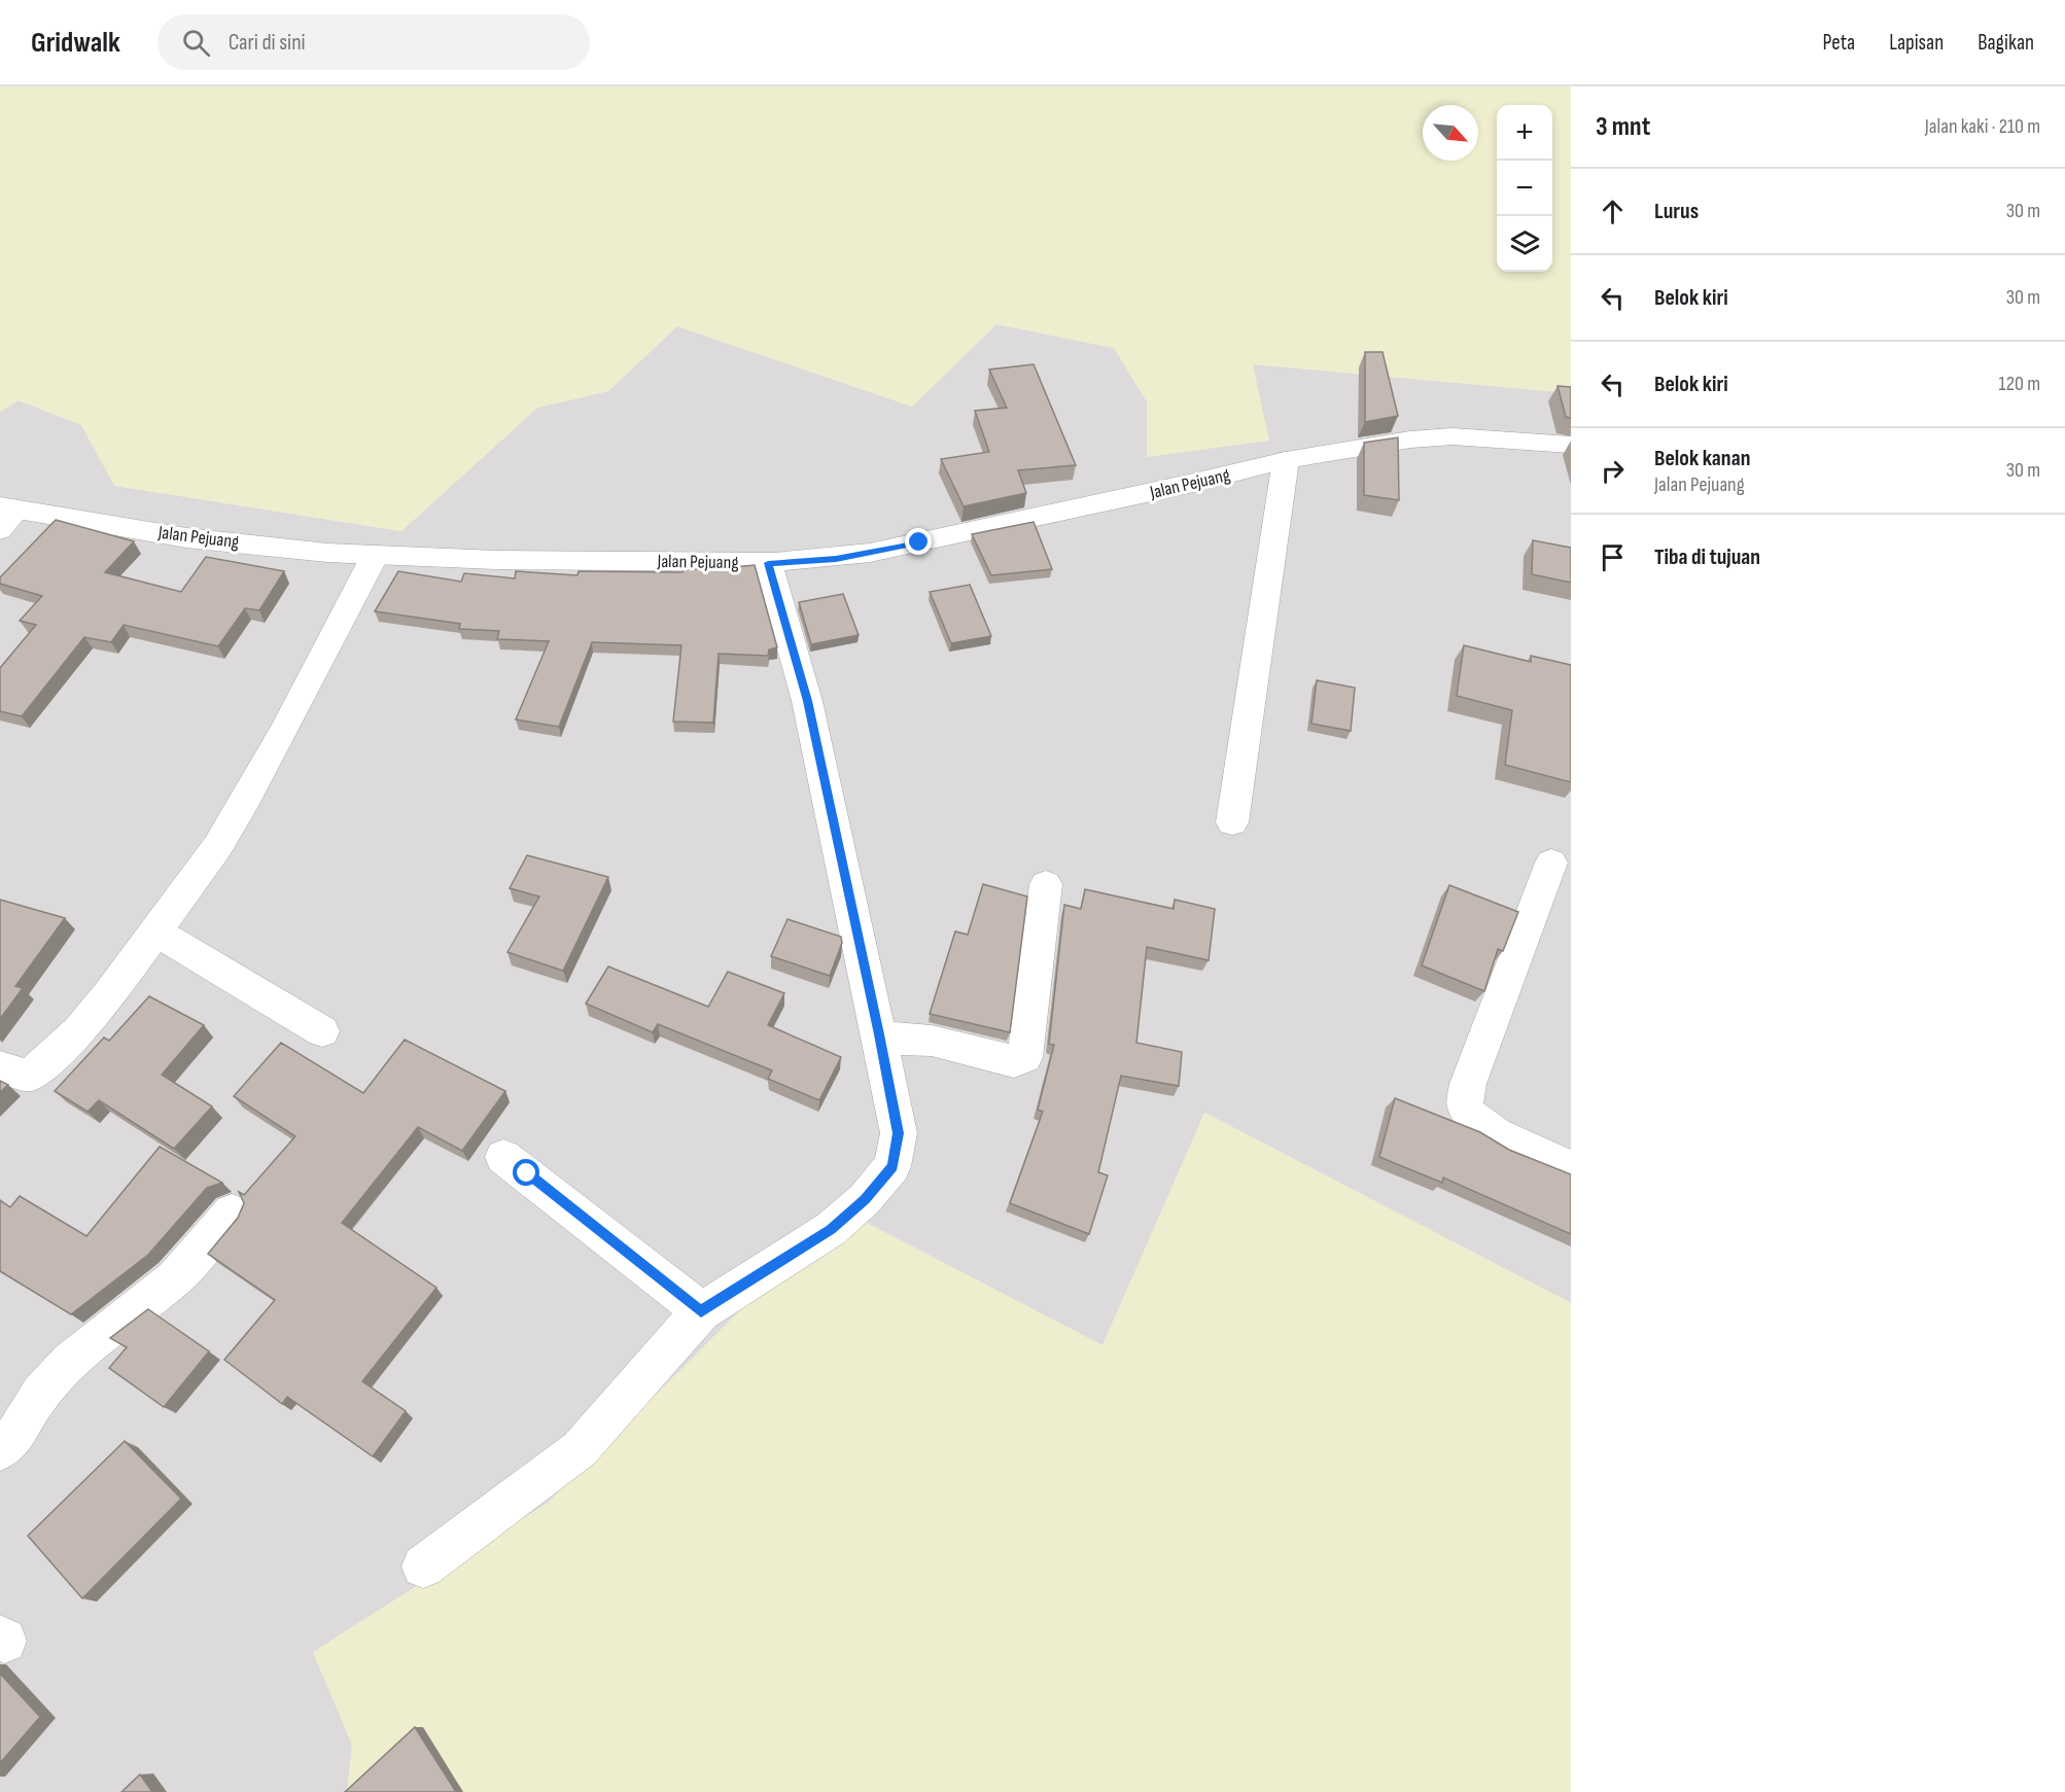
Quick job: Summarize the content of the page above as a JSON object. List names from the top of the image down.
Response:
{
  "streets": {
    "street": ["Jalan Pejuang"]
  },
  "north": "bottom right",
  "page": {
    "header": "Gridwalk",
    "search": "Cari di sini",
    "nav": ["Peta", "Lapisan", "Bagikan"],
    "heading": ["3 mnt", "Jalan kaki · 210 m"],
    "map_buttons": ["+", "−"],
    "list": [
      ["Lurus", "30 m"],
      ["Belok kiri", "30 m"],
      ["Belok kiri", "120 m"],
      ["Belok kanan", "Jalan Pejuang", "30 m"],
      "Tiba di tujuan"
    ]
  }
}
